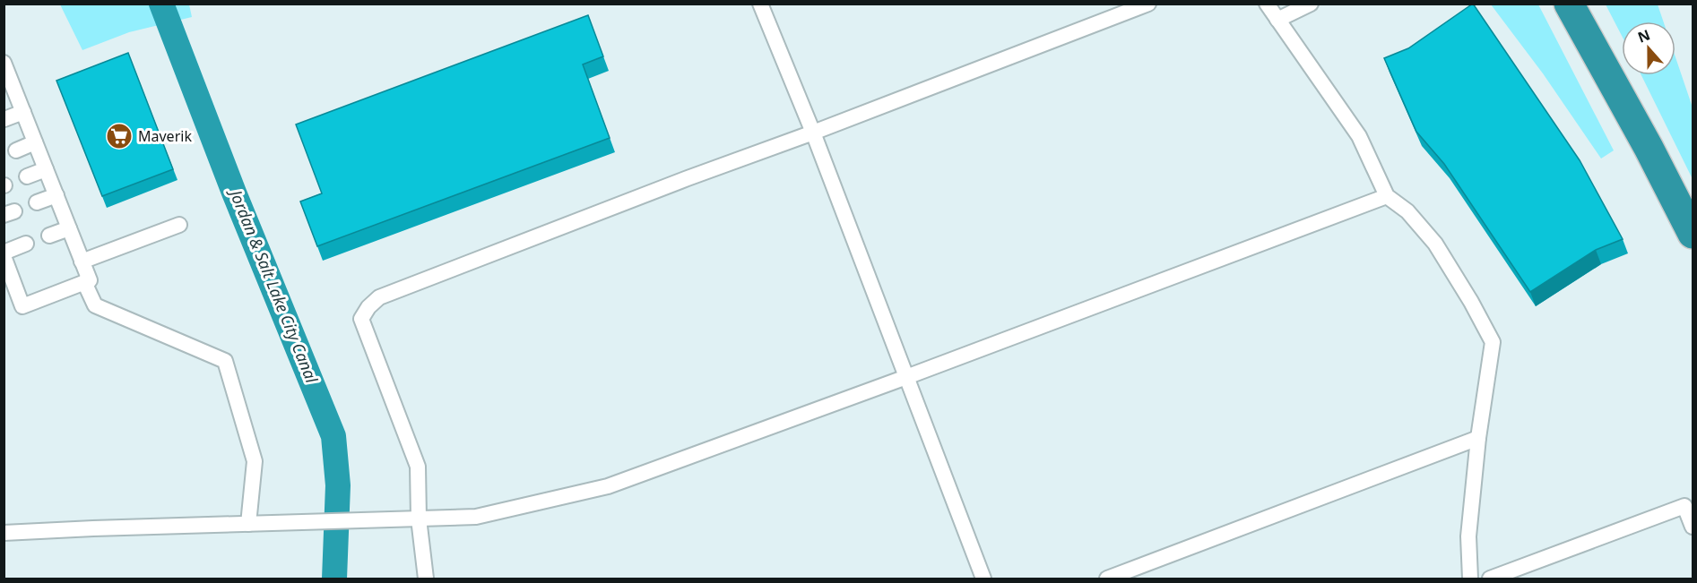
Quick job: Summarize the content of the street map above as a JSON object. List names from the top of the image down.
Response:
{
  "water": ["Jordan & Salt Lake City Canal"],
  "places": {
    "supermarket": ["Maverik"]
  },
  "north": "top"
}
